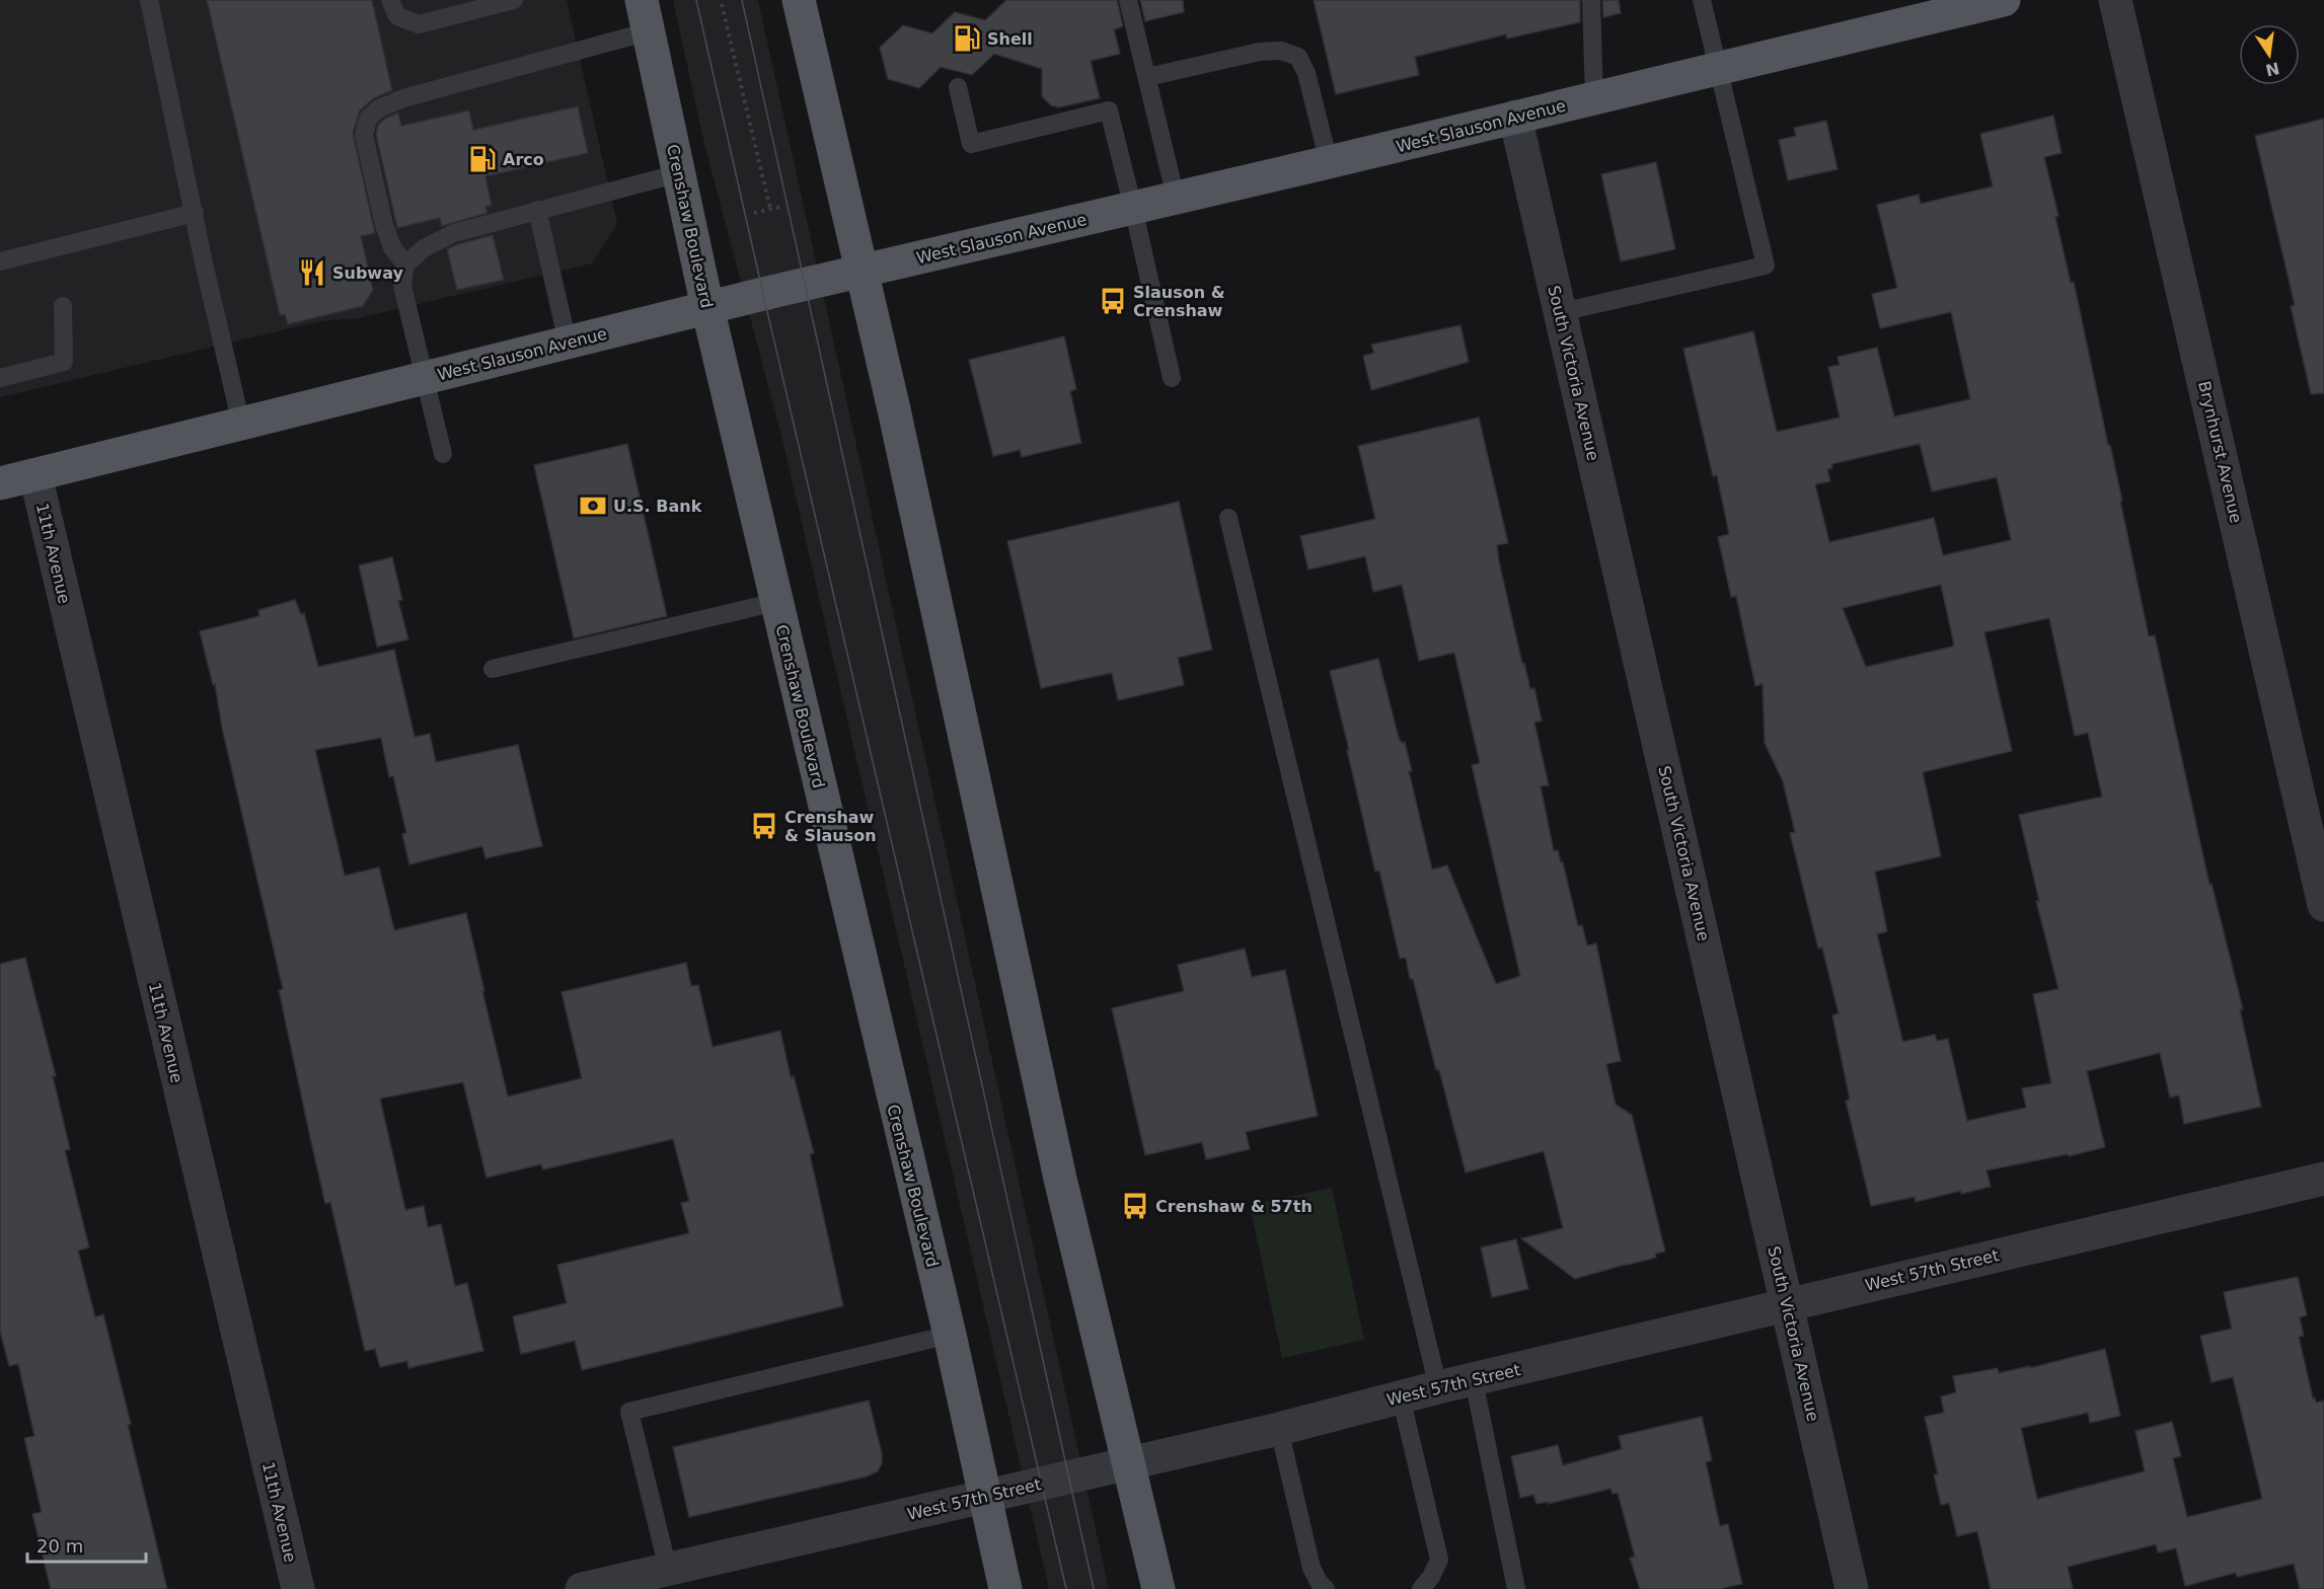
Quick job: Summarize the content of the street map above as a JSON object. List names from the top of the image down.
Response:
{
  "streets": {
    "main road": ["West Slauson Avenue", "Crenshaw Boulevard"],
    "street": [
      "South Victoria Avenue",
      "Brynhurst Avenue",
      "11th Avenue",
      "West 57th Street"
    ]
  },
  "crossings": [
    ["West Slauson Avenue", "Crenshaw Boulevard"],
    ["West Slauson Avenue", "South Victoria Avenue"],
    ["West Slauson Avenue", "11th Avenue"],
    ["Crenshaw Boulevard", "West 57th Street"],
    ["South Victoria Avenue", "West 57th Street"]
  ],
  "places": {
    "fuel station": ["Shell", "Arco"],
    "restaurant": ["Subway"],
    "bus stop": ["Slauson & Crenshaw", "Crenshaw & Slauson", "Crenshaw & 57th"],
    "bank": ["U.S. Bank"]
  },
  "scale_bar": "20 m",
  "north": "bottom"
}
